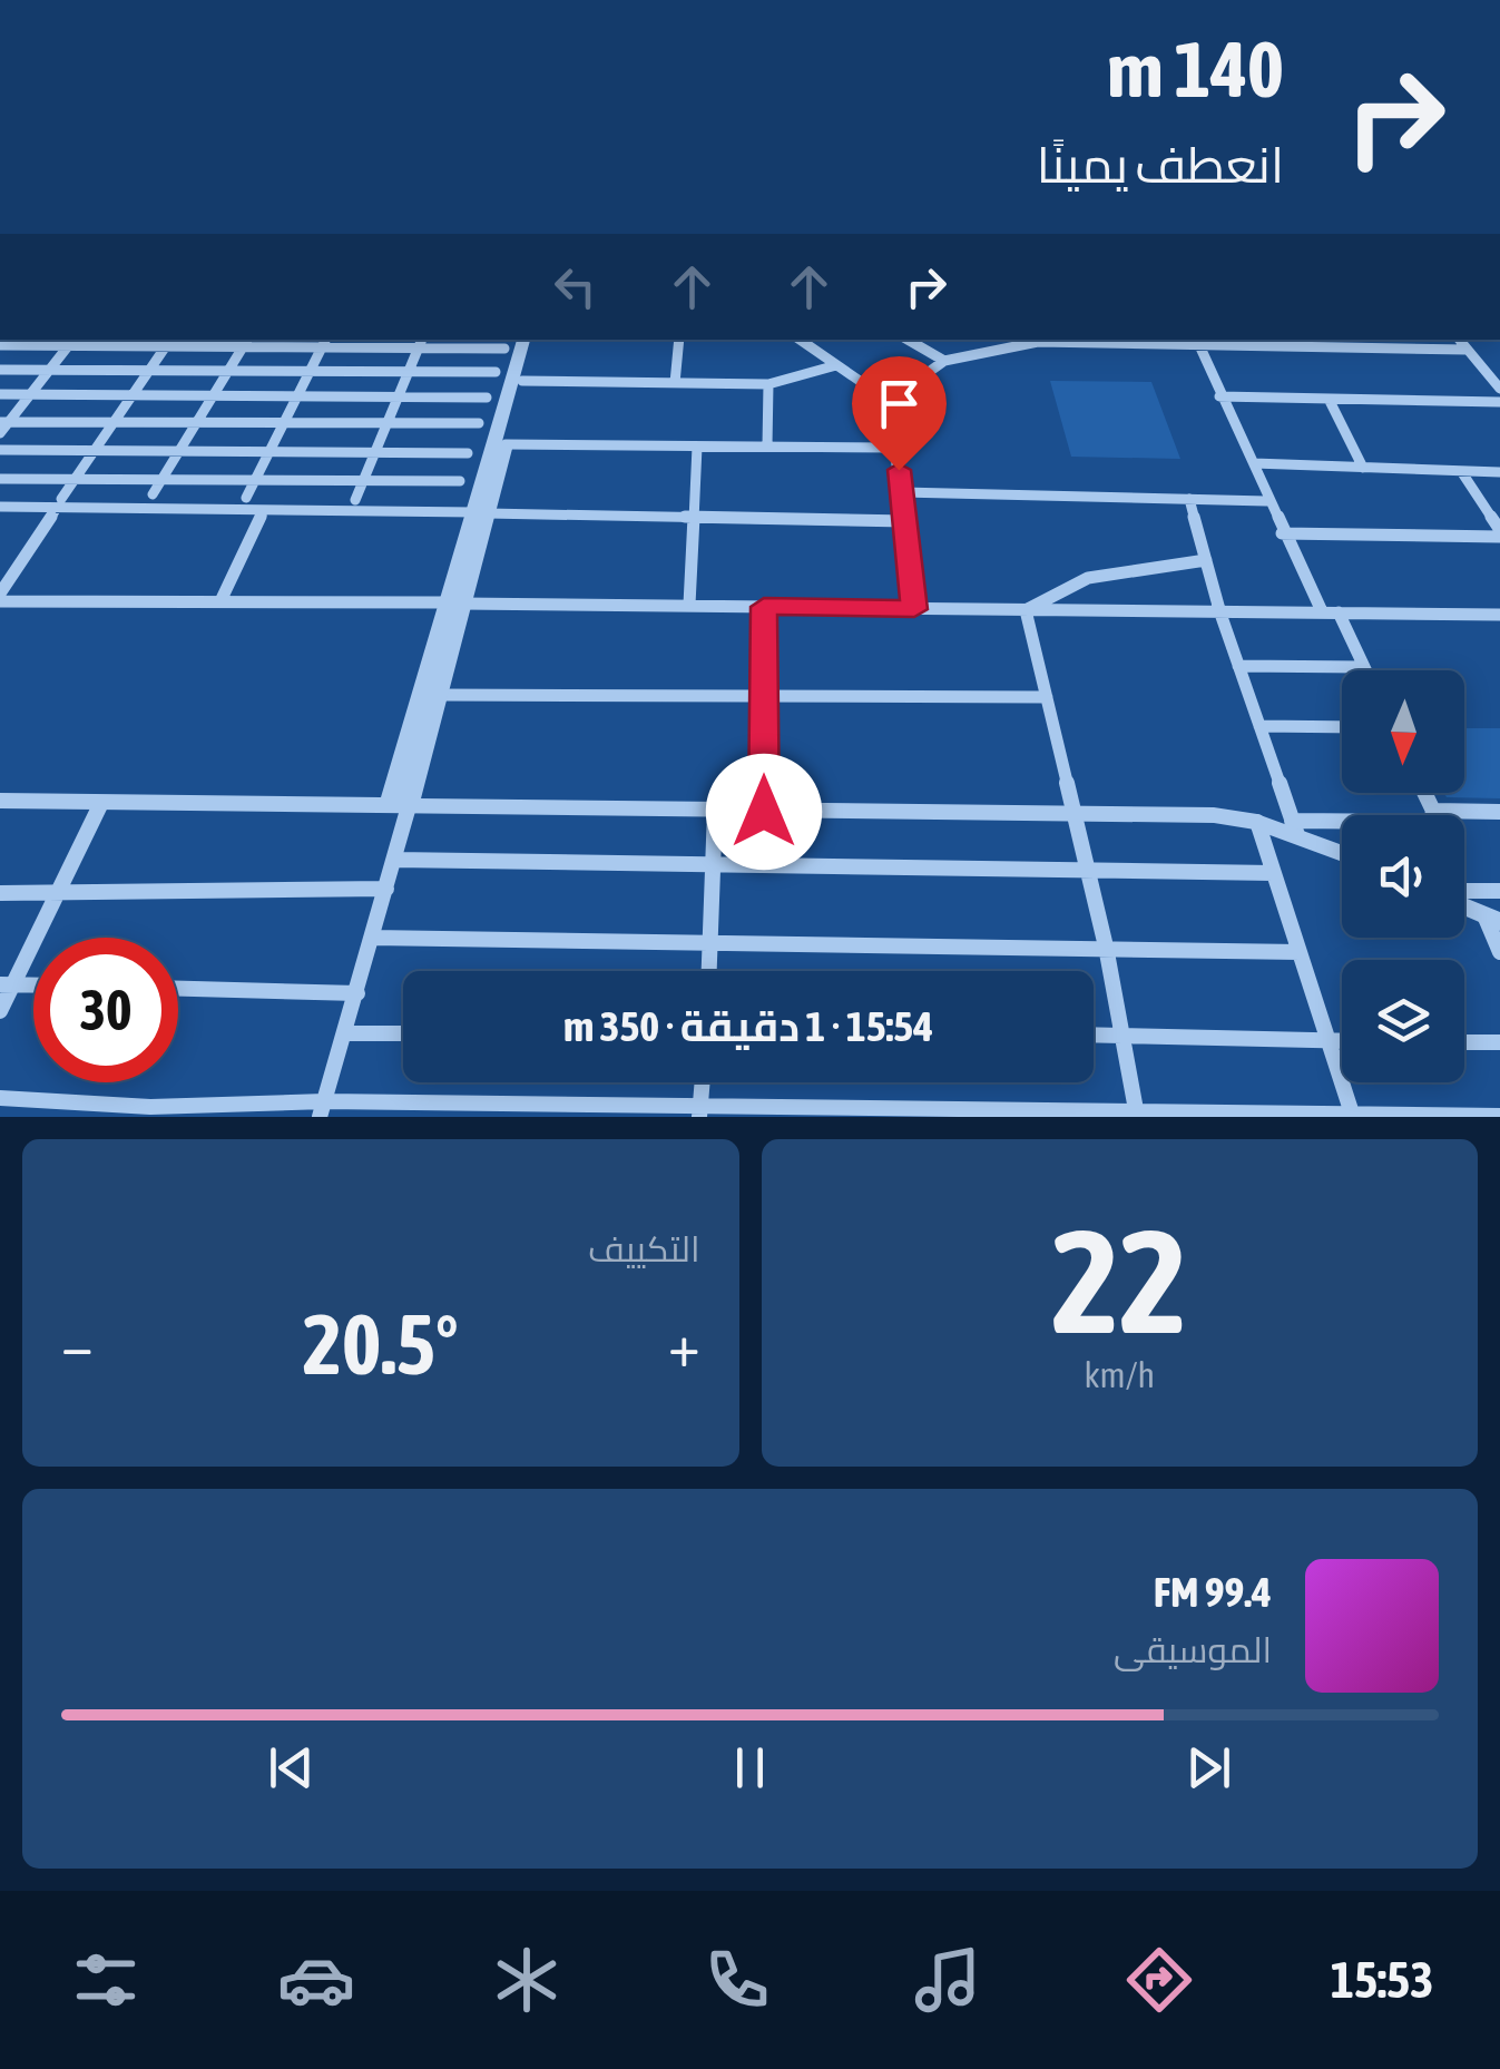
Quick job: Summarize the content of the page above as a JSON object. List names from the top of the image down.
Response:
{
  "north": "bottom",
  "page": {
    "turn": ["140 m", "انعطف يمينًا"],
    "limit": "30",
    "trip": "15:54 · 1 دقيقة · 350 m",
    "tile": [
      ["22", "km/h"],
      "التكييف"
    ],
    "heat": ["−", "20.5°", "+"],
    "song": ["99.4 FM", "الموسيقى"],
    "tabs": "15:53"
  }
}
